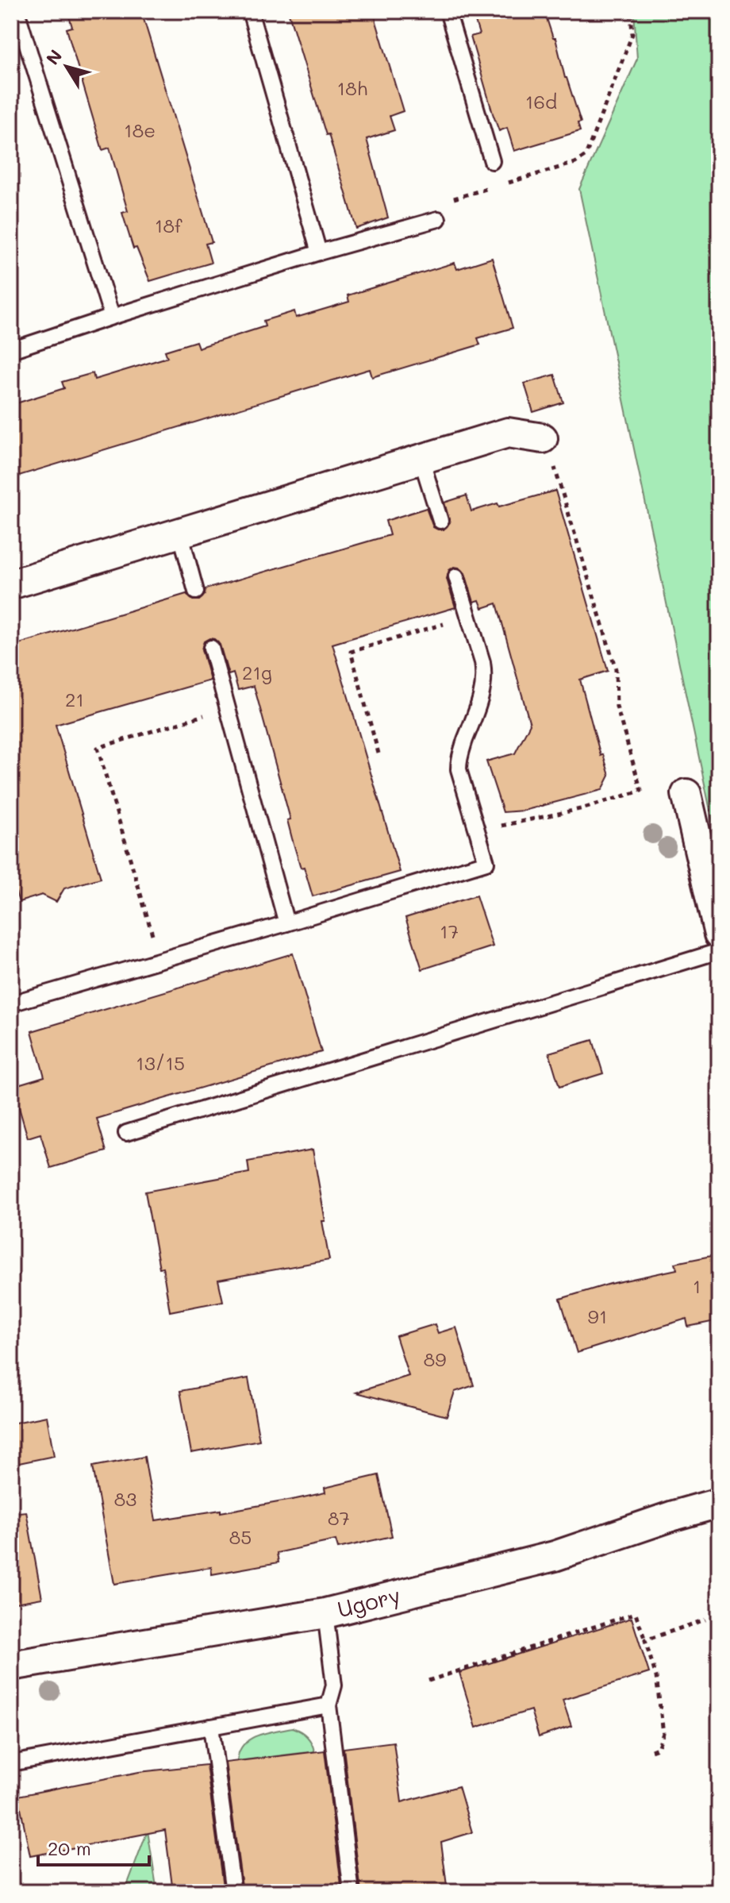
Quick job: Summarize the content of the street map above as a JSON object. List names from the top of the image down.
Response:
{
  "streets": {
    "street": ["Ugory"]
  },
  "house_numbers": [
    "18h",
    "16d",
    "18e",
    "18f",
    "21g",
    "21",
    "17",
    "13/15",
    "1",
    "91",
    "89",
    "83",
    "87",
    "85"
  ],
  "scale_bar": "20 m",
  "north": "top left"
}
